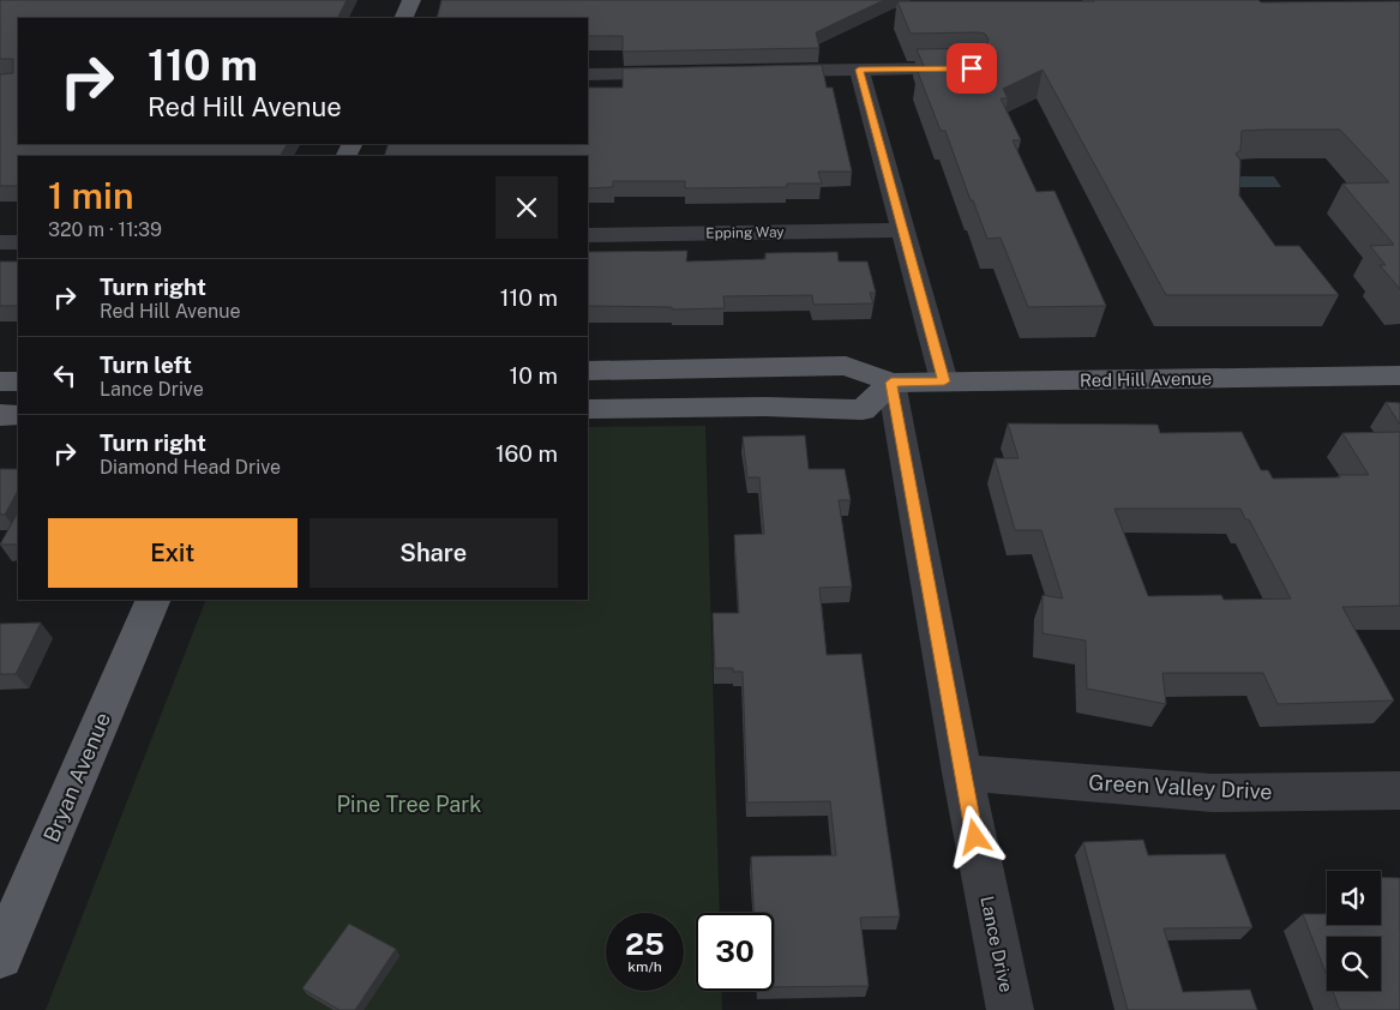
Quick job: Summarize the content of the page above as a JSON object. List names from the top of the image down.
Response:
{
  "streets": {
    "main road": ["Red Hill Avenue", "Bryan Avenue"],
    "street": ["Epping Way", "Green Valley Drive", "Lance Drive"]
  },
  "crossings": [
    ["Red Hill Avenue", "Lance Drive"],
    ["Green Valley Drive", "Lance Drive"]
  ],
  "parks": ["Pine Tree Park"],
  "page": {
    "turn": ["110 m", "Red Hill Avenue"],
    "heading": ["1 min", "320 m · 11:39"],
    "list": [
      {
        "name": "Turn right",
        "note": "Red Hill Avenue",
        "value": "110 m"
      },
      {
        "name": "Turn left",
        "note": "Lance Drive",
        "value": "10 m"
      },
      {
        "name": "Turn right",
        "note": "Diamond Head Drive",
        "value": "160 m"
      }
    ],
    "buttons": ["Exit", "Share"],
    "speed": "25 km/h",
    "limit": "30"
  }
}
